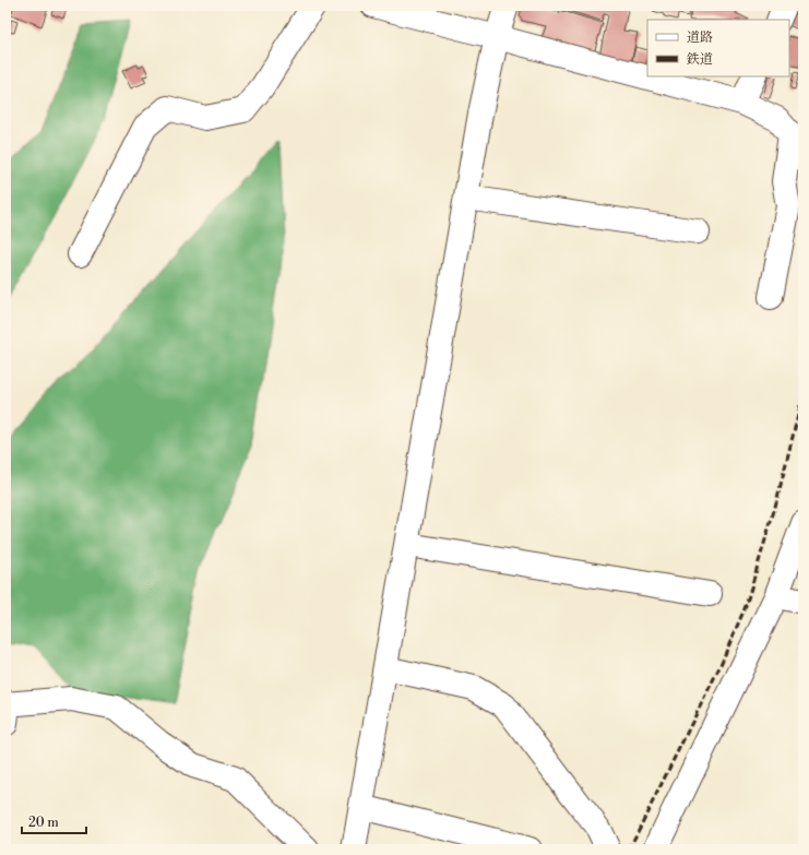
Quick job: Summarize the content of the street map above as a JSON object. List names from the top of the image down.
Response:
{
  "legend": ["道路", "鉄道"],
  "scale_bar": "20 m"
}
